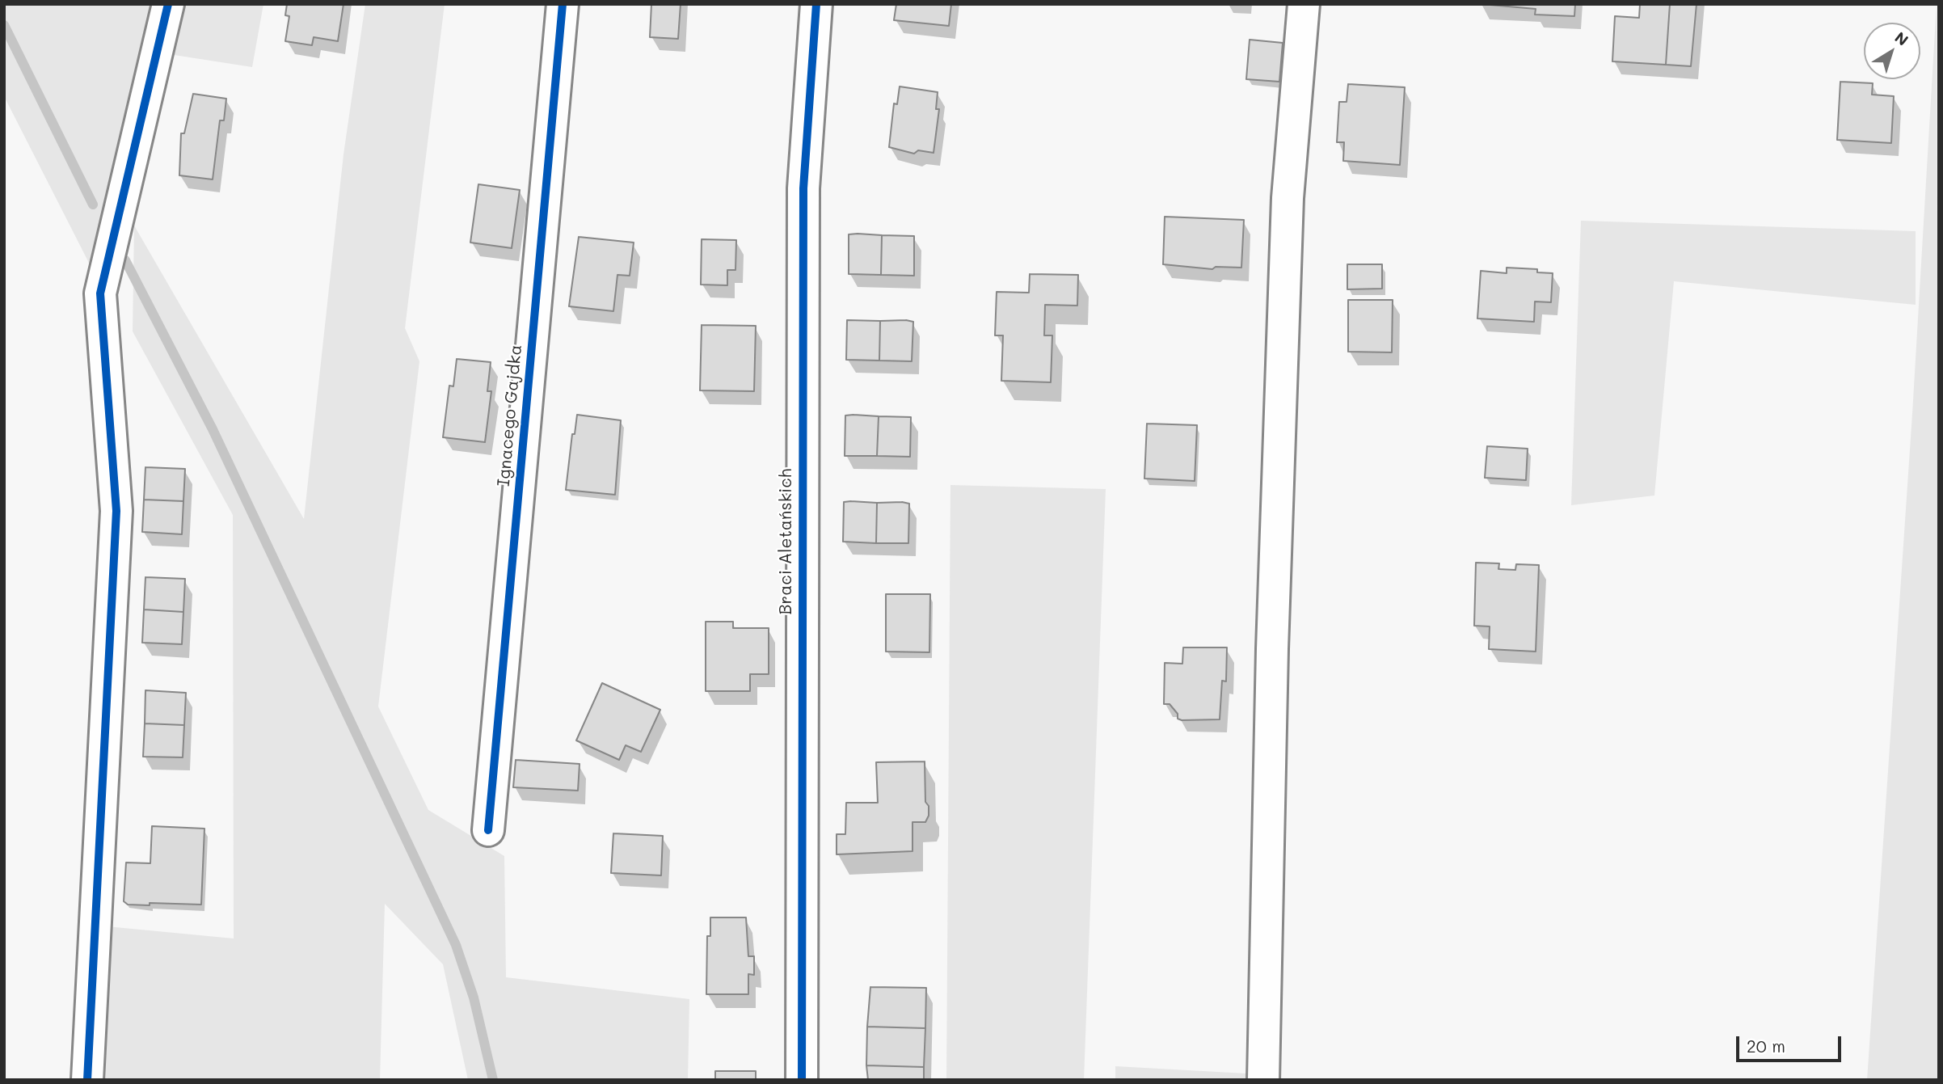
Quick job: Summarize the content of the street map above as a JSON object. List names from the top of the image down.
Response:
{
  "streets": {
    "street": ["Ignacego Gajdka", "Braci Aletańskich"]
  },
  "scale_bar": "20 m",
  "north": "top right"
}
